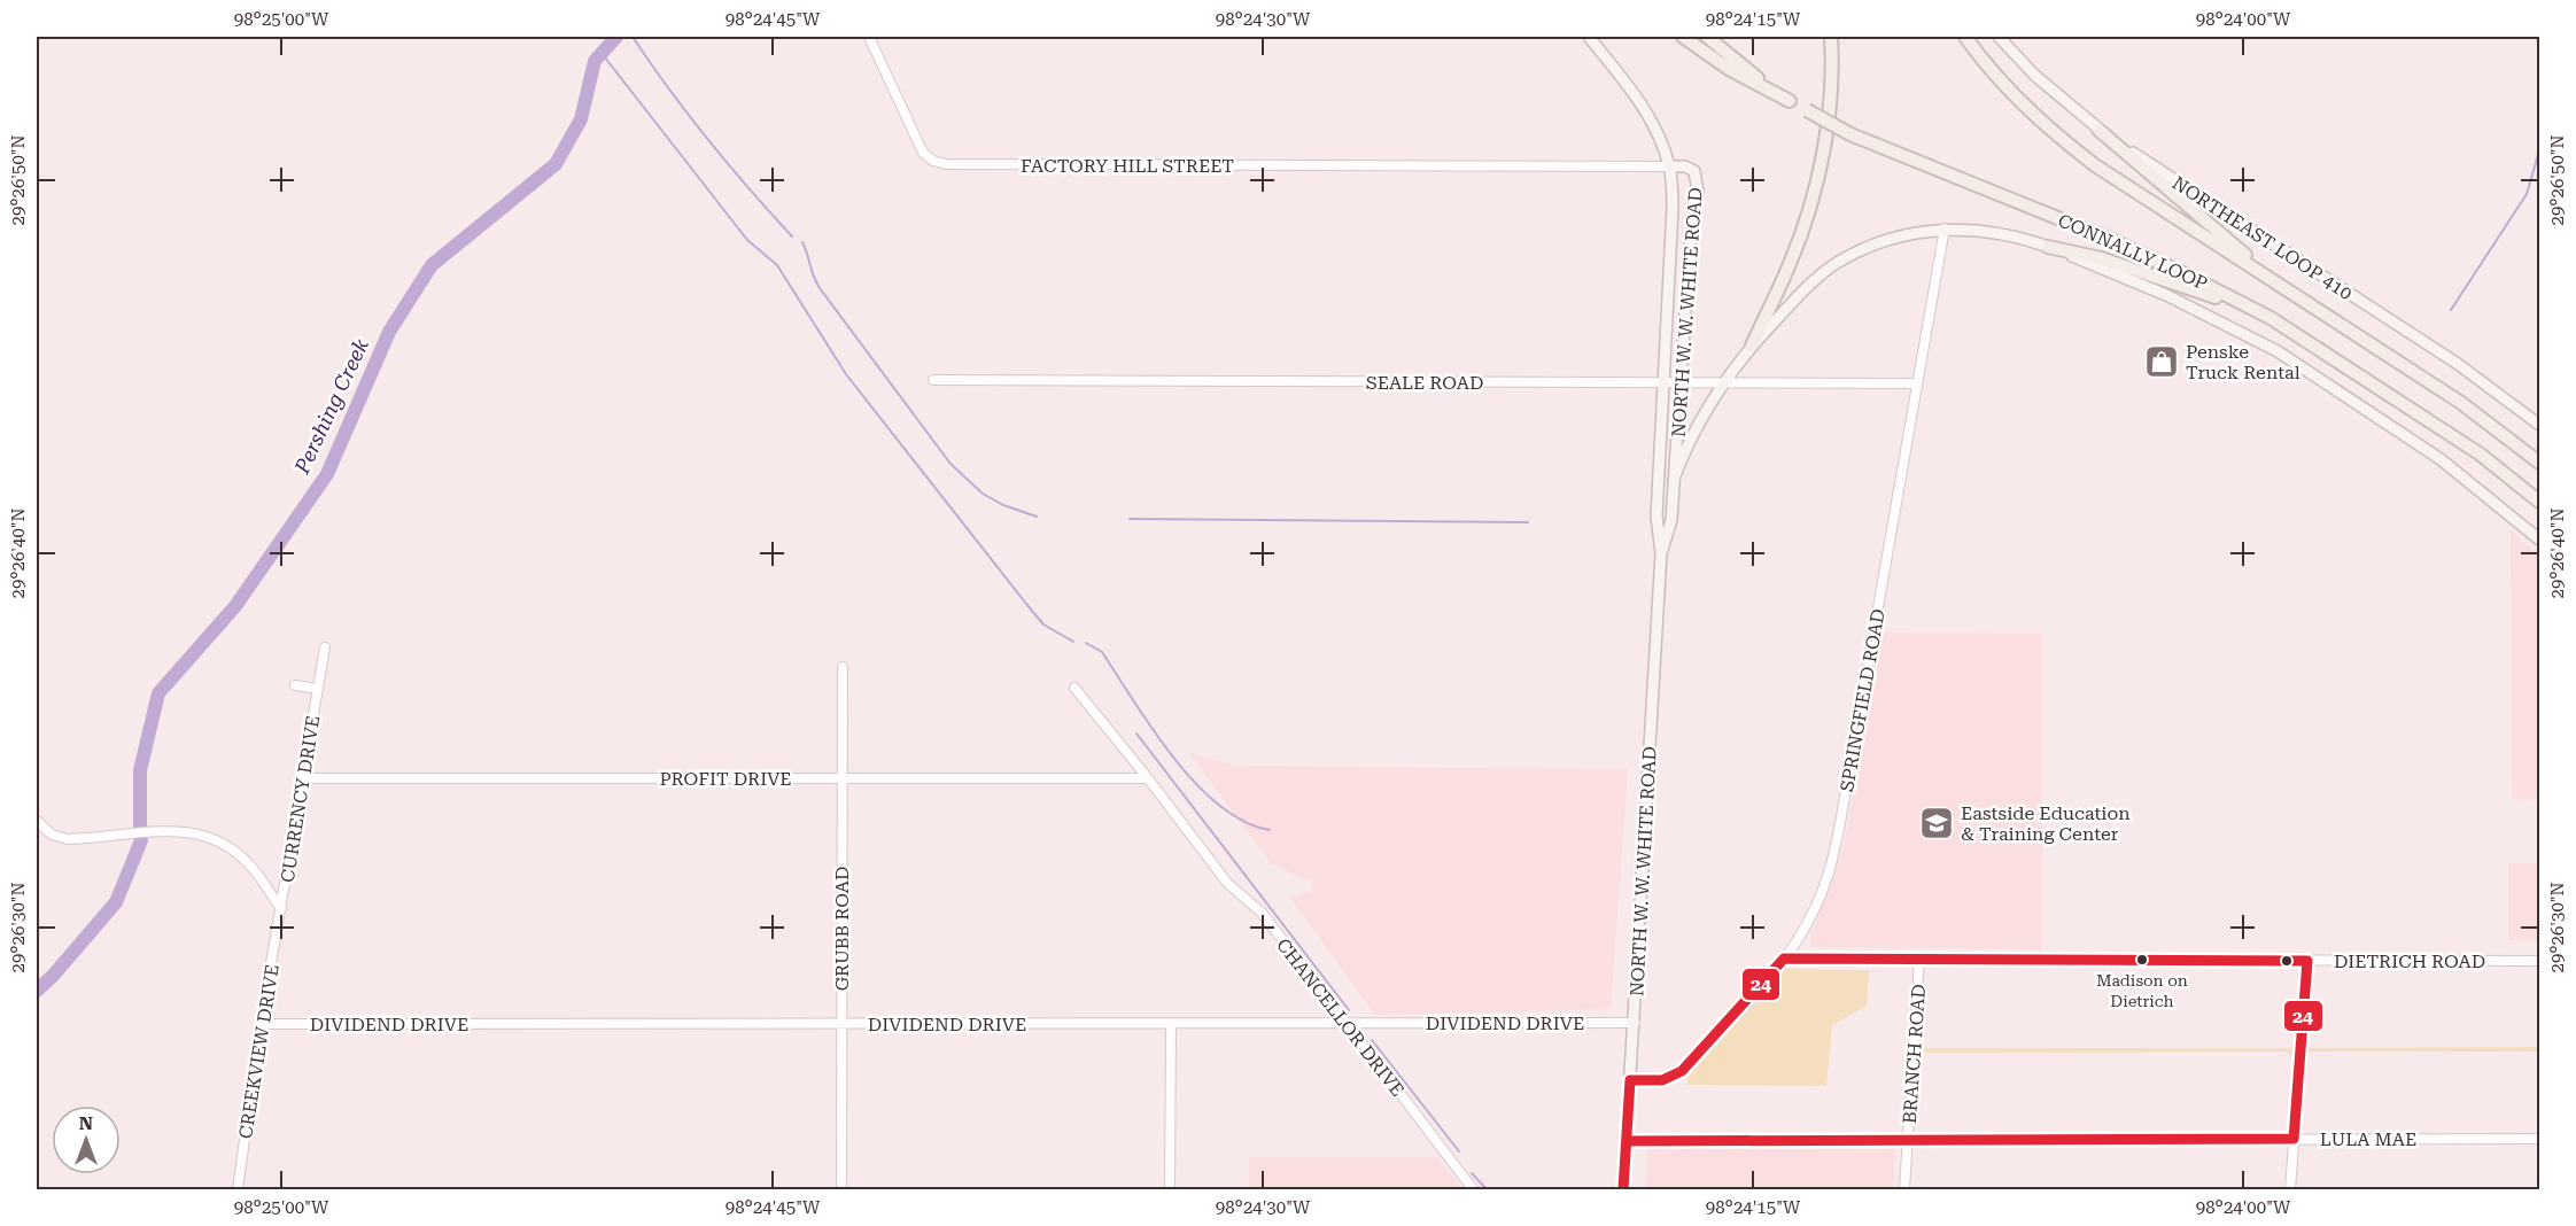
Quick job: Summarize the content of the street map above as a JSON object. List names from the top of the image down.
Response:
{
  "streets": {
    "highway": ["CONNALLY LOOP"],
    "main road": ["NORTHEAST LOOP 410", "NORTH W. W. WHITE ROAD"],
    "street": [
      "FACTORY HILL STREET",
      "SEALE ROAD",
      "SPRINGFIELD ROAD",
      "PROFIT DRIVE",
      "CURRENCY DRIVE",
      "GRUBB ROAD",
      "DIETRICH ROAD",
      "CHANCELLOR DRIVE",
      "DIVIDEND DRIVE",
      "CREEKVIEW DRIVE",
      "BRANCH ROAD",
      "LULA MAE"
    ]
  },
  "crossings": [
    ["FACTORY HILL STREET", "NORTH W. W. WHITE ROAD"],
    ["NORTH W. W. WHITE ROAD", "SEALE ROAD"],
    ["NORTH W. W. WHITE ROAD", "SPRINGFIELD ROAD"],
    ["NORTH W. W. WHITE ROAD", "DIVIDEND DRIVE"],
    ["NORTH W. W. WHITE ROAD", "LULA MAE"],
    ["SEALE ROAD", "SPRINGFIELD ROAD"],
    ["SPRINGFIELD ROAD", "DIETRICH ROAD"],
    ["PROFIT DRIVE", "CURRENCY DRIVE"],
    ["PROFIT DRIVE", "GRUBB ROAD"],
    ["PROFIT DRIVE", "CHANCELLOR DRIVE"],
    ["CURRENCY DRIVE", "CREEKVIEW DRIVE"],
    ["GRUBB ROAD", "DIVIDEND DRIVE"],
    ["DIETRICH ROAD", "BRANCH ROAD"],
    ["CHANCELLOR DRIVE", "DIVIDEND DRIVE"],
    ["DIVIDEND DRIVE", "CREEKVIEW DRIVE"],
    ["BRANCH ROAD", "LULA MAE"]
  ],
  "water": ["Pershing Creek"],
  "places": {
    "shop": ["Penske Truck Rental"],
    "school or university": ["Eastside Education & Training Center"],
    "other": ["Madison on Dietrich"]
  },
  "lines": ["transit line 24"],
  "north": "top",
  "coordinates": [
    "98°25'00\"W",
    "98°24'45\"W",
    "98°24'30\"W",
    "98°24'15\"W",
    "98°24'00\"W",
    "29°26'50\"N",
    "29°26'40\"N",
    "29°26'30\"N"
  ]
}
